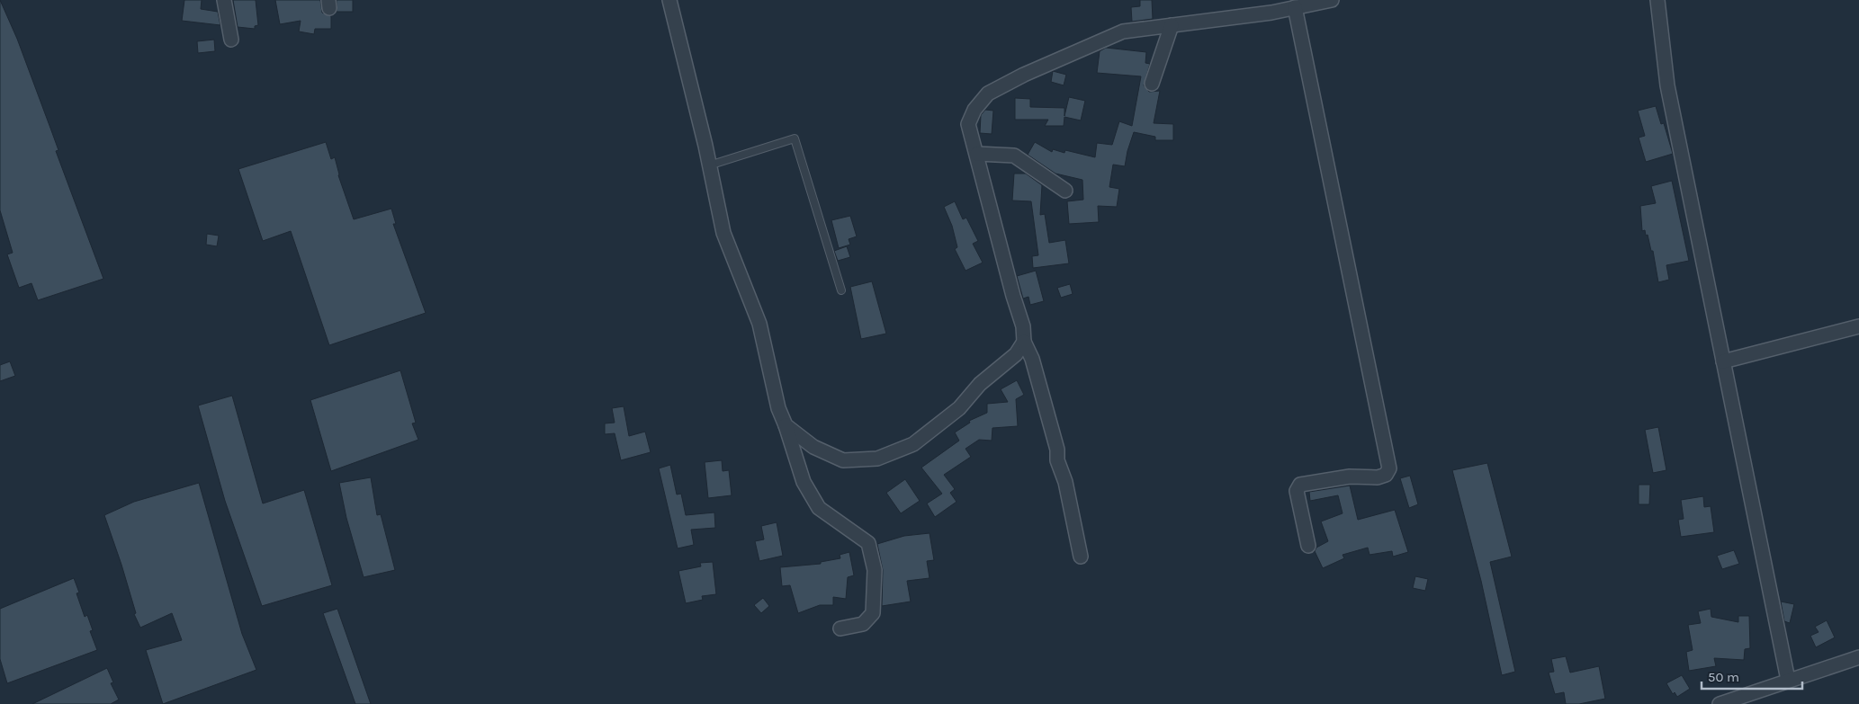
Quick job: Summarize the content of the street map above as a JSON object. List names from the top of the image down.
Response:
{
  "scale_bar": "50 m"
}
